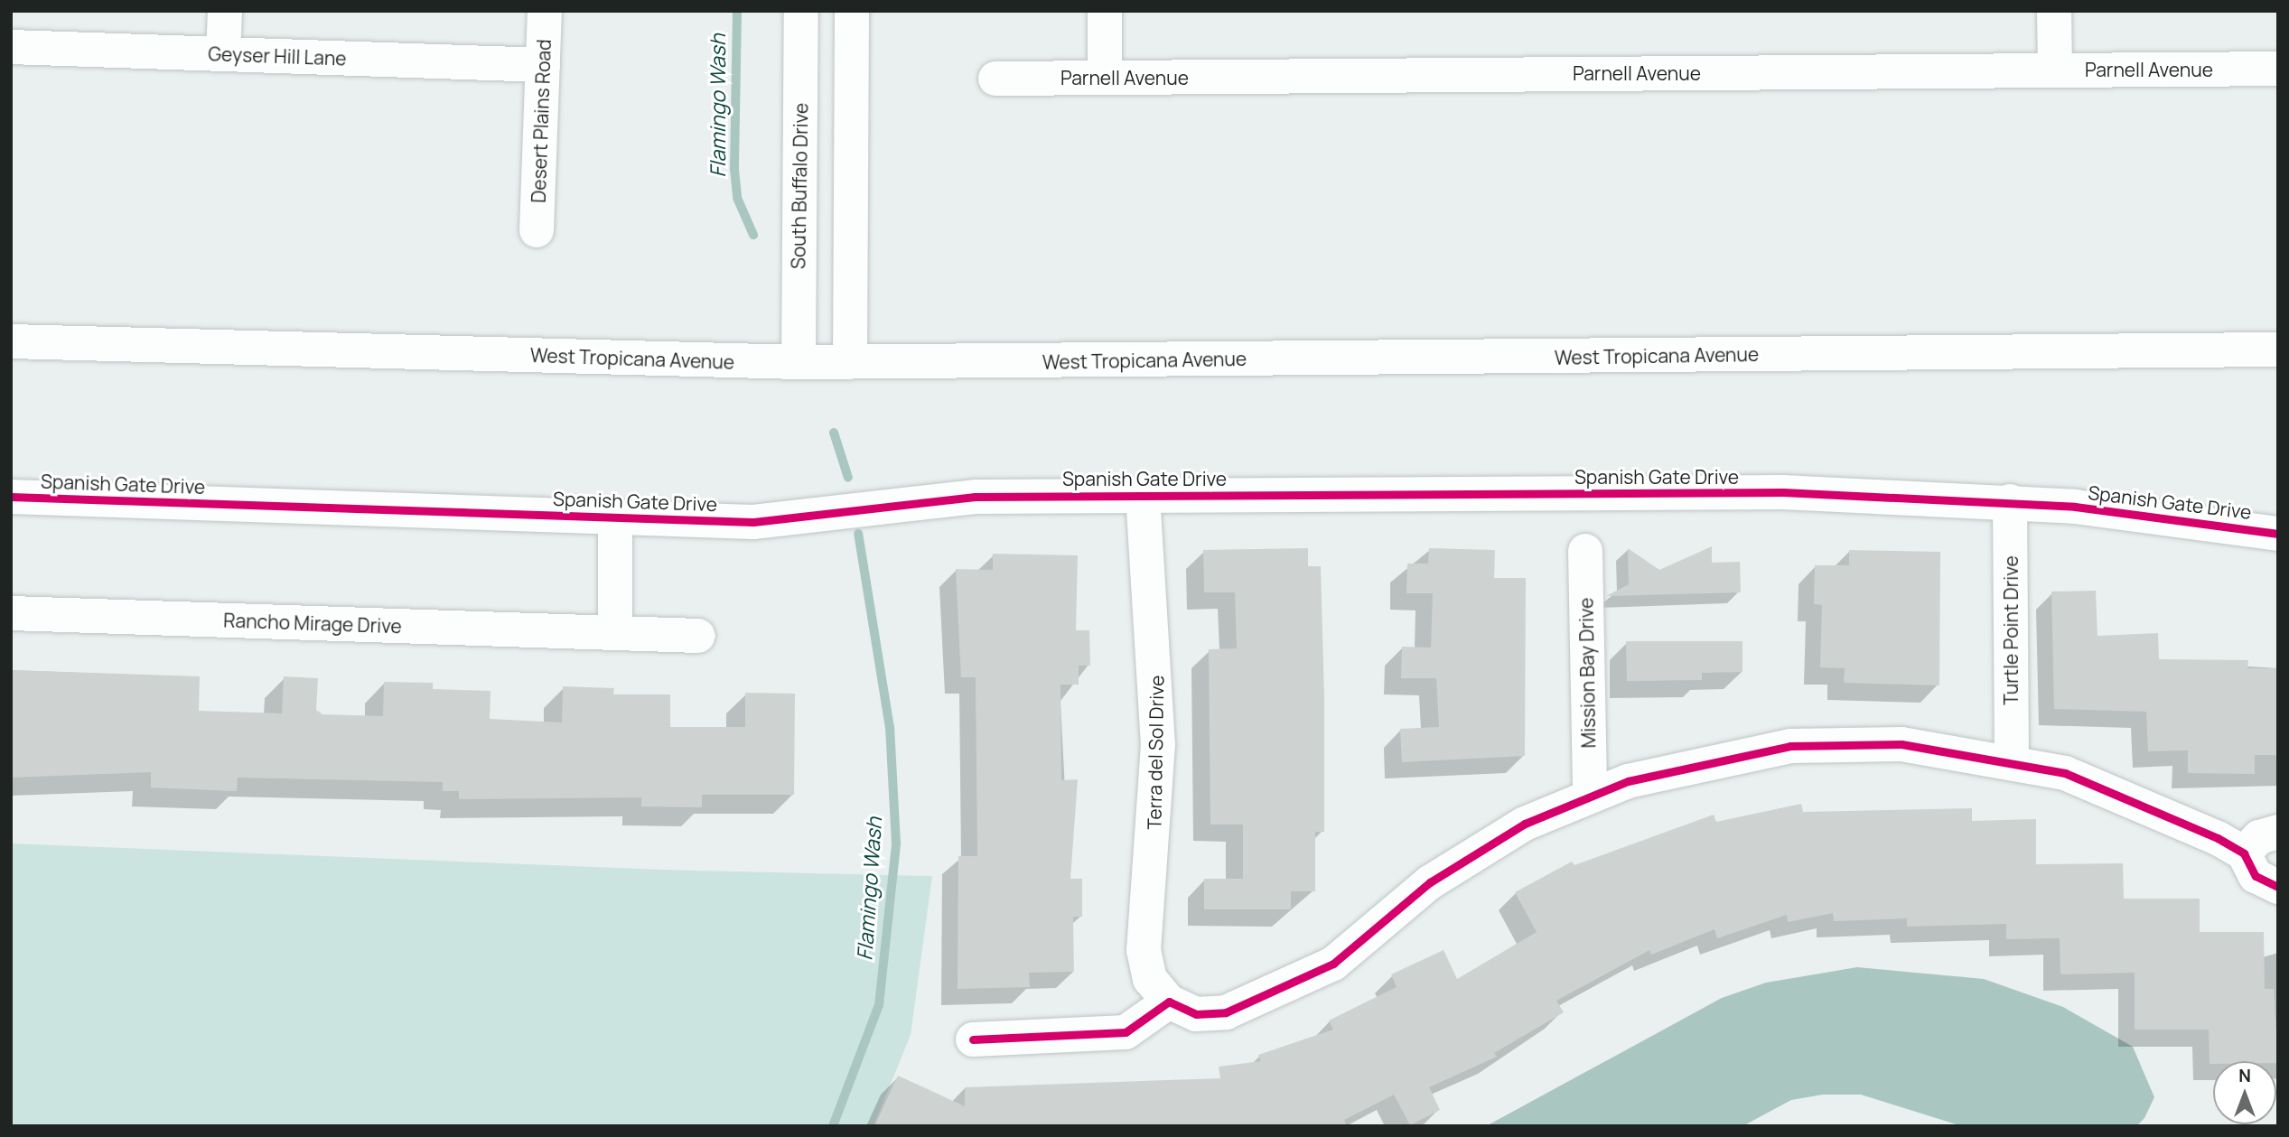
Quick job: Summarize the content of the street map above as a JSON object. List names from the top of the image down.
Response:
{
  "streets": {
    "street": [
      "Geyser Hill Lane",
      "Parnell Avenue",
      "Desert Plains Road",
      "South Buffalo Drive",
      "West Tropicana Avenue",
      "Spanish Gate Drive",
      "Rancho Mirage Drive",
      "Turtle Point Drive",
      "Mission Bay Drive",
      "Terra del Sol Drive"
    ]
  },
  "crossings": [
    ["Geyser Hill Lane", "Desert Plains Road"],
    ["South Buffalo Drive", "West Tropicana Avenue"],
    ["Spanish Gate Drive", "Turtle Point Drive"],
    ["Spanish Gate Drive", "Terra del Sol Drive"]
  ],
  "water": ["Flamingo Wash"],
  "north": "top"
}
